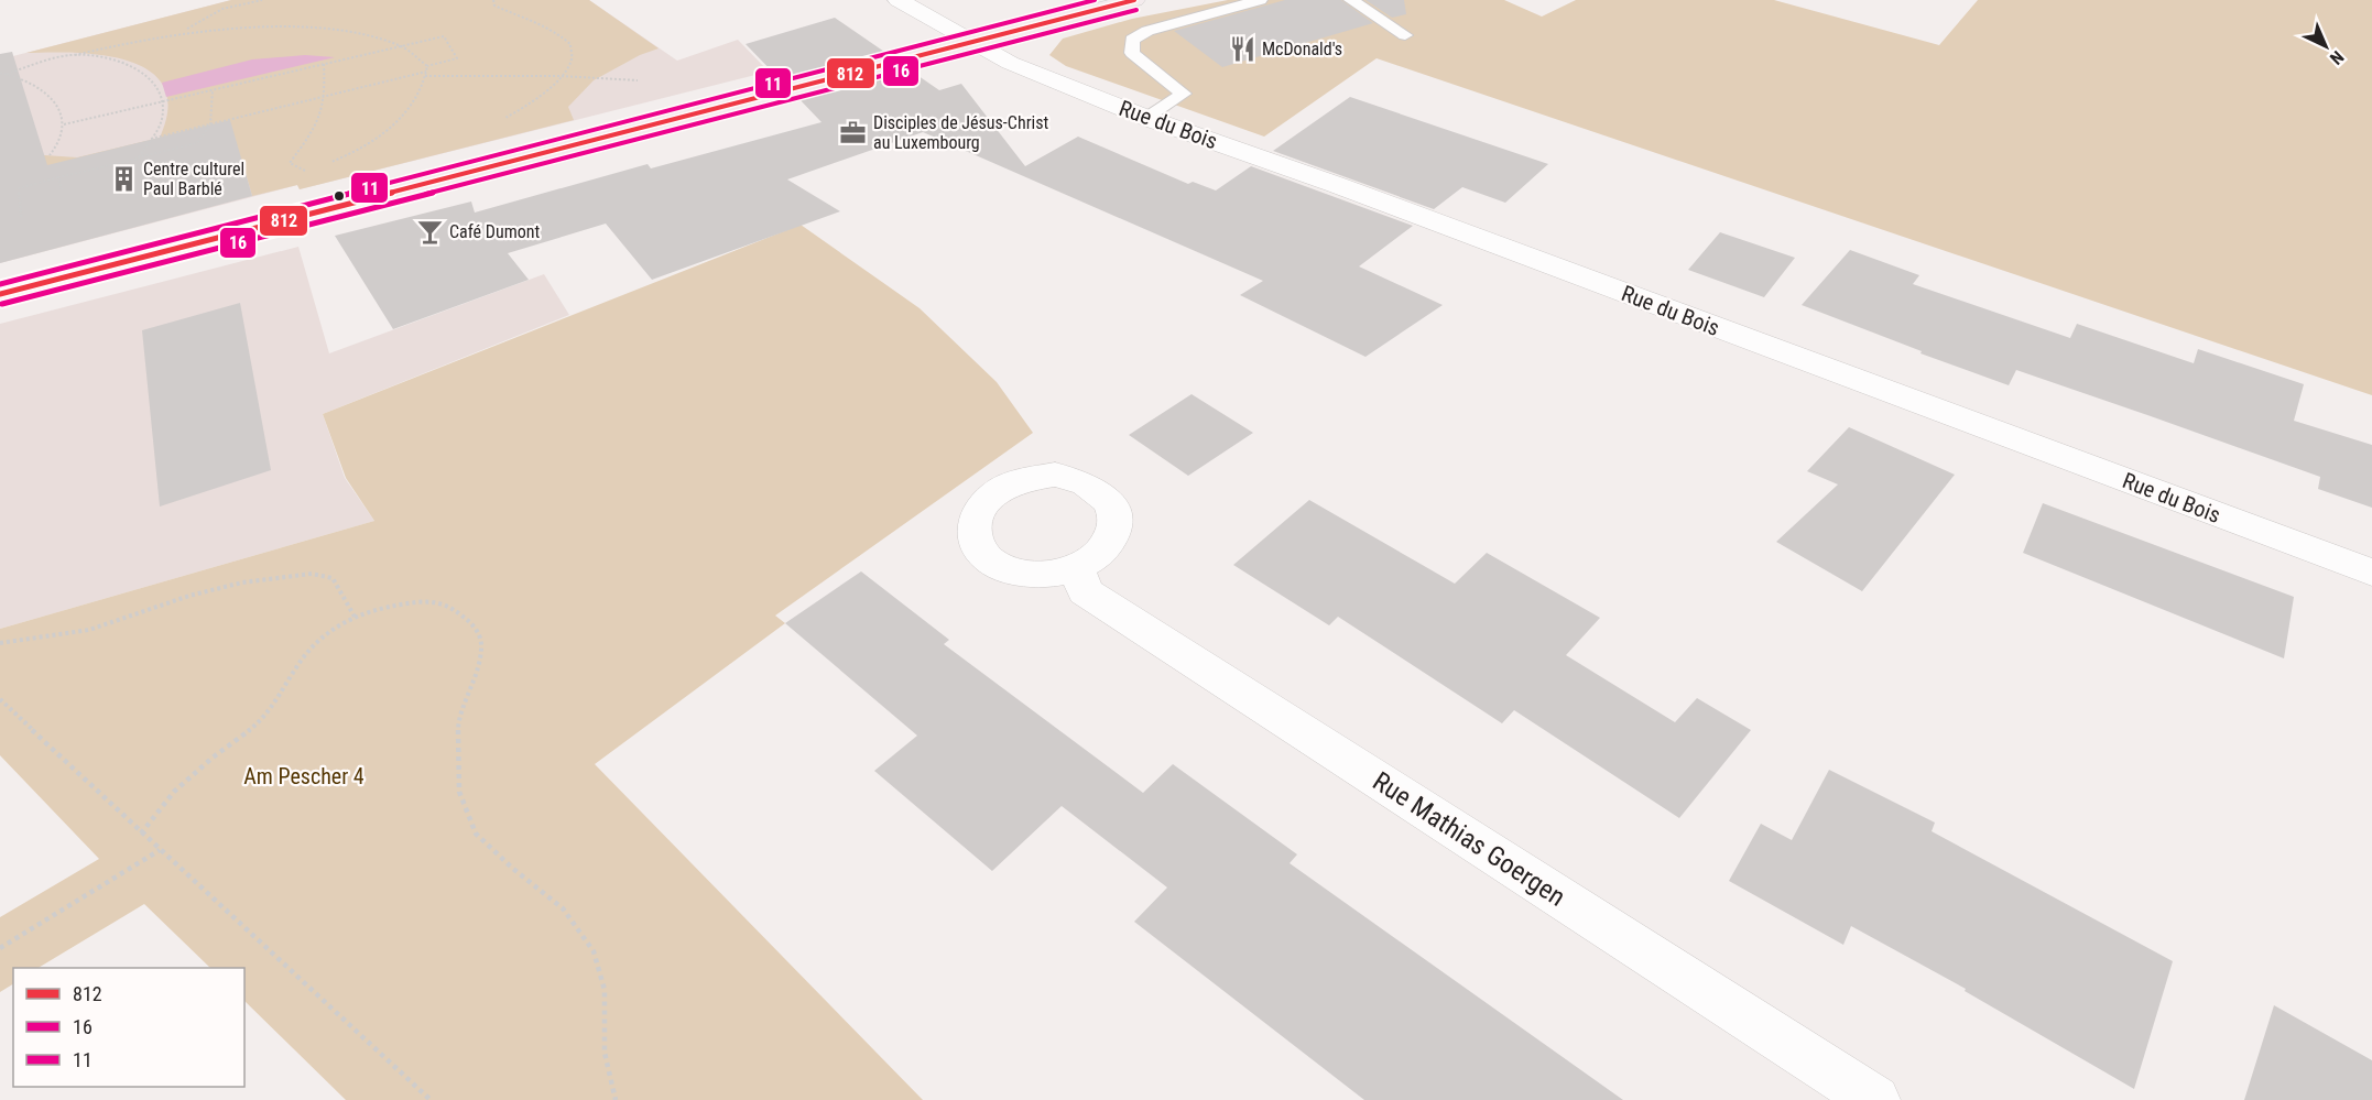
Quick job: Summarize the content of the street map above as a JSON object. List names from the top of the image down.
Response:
{
  "streets": {
    "street": ["Rue du Bois", "Rue Mathias Goergen"]
  },
  "parks": ["Am Pescher 4"],
  "places": {
    "restaurant": ["McDonald's"],
    "office": ["Disciples de Jésus-Christ au Luxembourg"],
    "building": ["Centre culturel Paul Barblé"],
    "bar": ["Café Dumont"]
  },
  "lines": ["transit line 812", "transit line 11", "transit line 16"],
  "legend": ["812", "16", "11"],
  "north": "bottom right"
}
